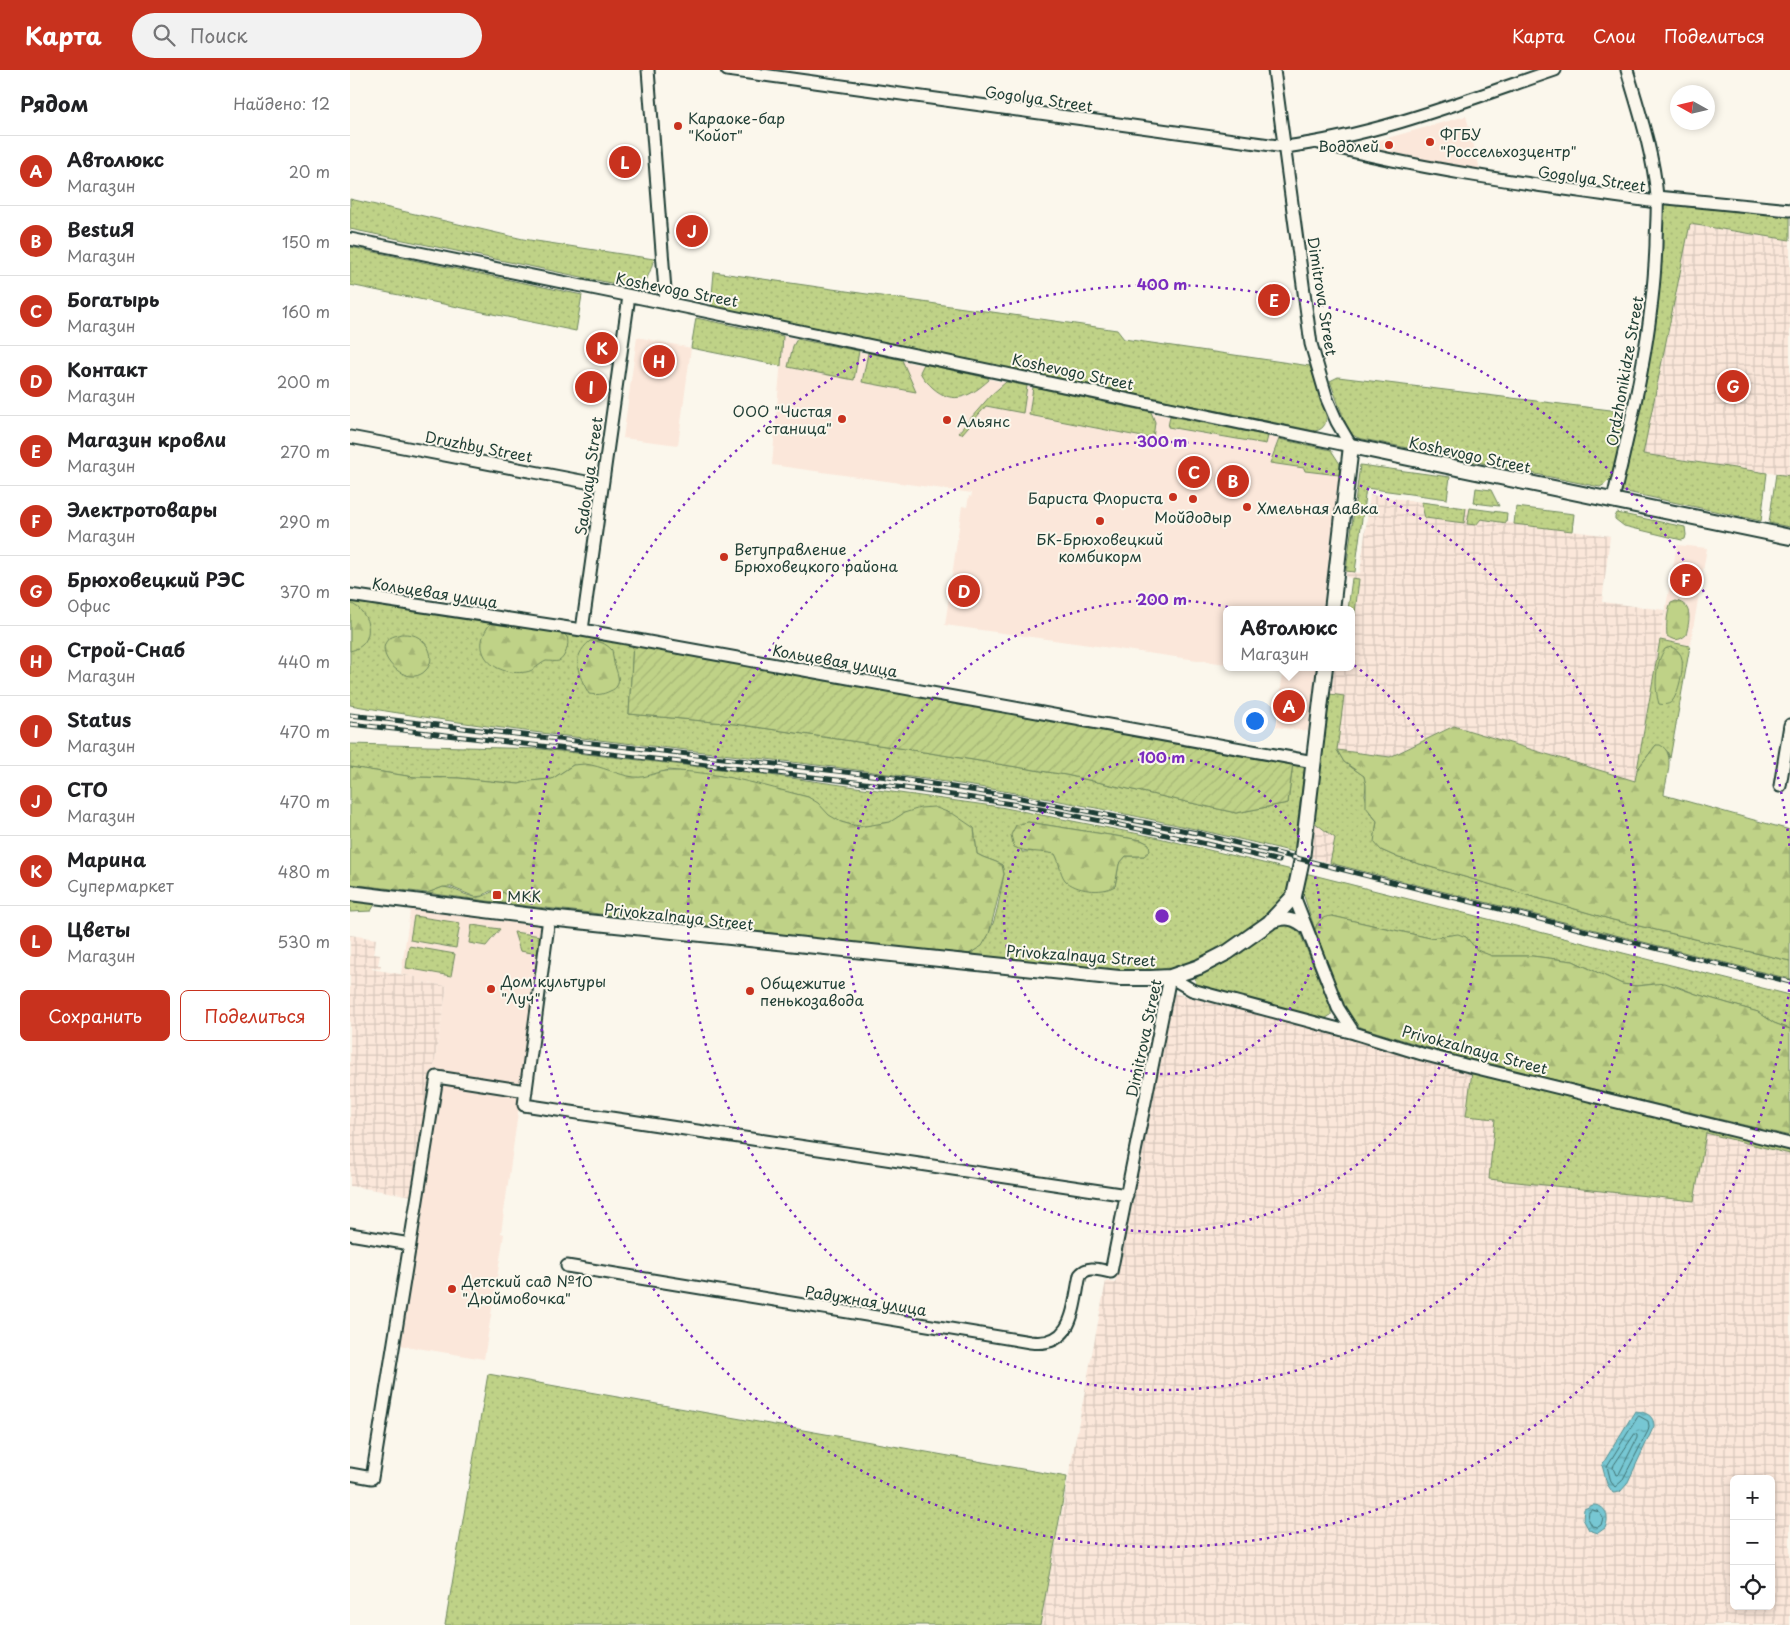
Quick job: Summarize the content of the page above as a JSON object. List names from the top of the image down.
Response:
{
  "streets": {
    "main road": ["Koshevogo Street", "Dimitrova Street", "Privokzalnaya Street"],
    "street": [
      "Gogolya Street",
      "Ordzhonikidze Street",
      "Druzhby Street",
      "Sadovaya Street",
      "Кольцевая улица",
      "Радужная улица"
    ]
  },
  "crossings": [
    ["Gogolya Street", "Dimitrova Street"],
    ["Gogolya Street", "Ordzhonikidze Street"],
    ["Koshevogo Street", "Dimitrova Street"],
    ["Koshevogo Street", "Ordzhonikidze Street"],
    ["Koshevogo Street", "Sadovaya Street"],
    ["Dimitrova Street", "Privokzalnaya Street"],
    ["Dimitrova Street", "Радужная улица"],
    ["Druzhby Street", "Sadovaya Street"],
    ["Sadovaya Street", "Кольцевая улица"]
  ],
  "places": {
    "other": [
      "Караоке-бар \"Койот\"",
      "ФГБУ \"Россельхозцентр\"",
      "Водолей",
      "ООО \"Чистая станица\"",
      "Альянс",
      "Бариста Флориста",
      "Мойдодыр",
      "Хмельная лавка",
      "БК-Брюховецкий комбикорм",
      "Ветуправление Брюховецкого района",
      "Дом культуры \"Луч\"",
      "Общежитие пенькозавода",
      "Детский сад №10 \"Дюймовочка\""
    ],
    "transit": ["МКК"]
  },
  "north": "left",
  "page": {
    "header": "Карта",
    "search": "Поиск",
    "nav": ["Карта", "Слои", "Поделиться"],
    "heading": ["Рядом", "Найдено: 12"],
    "list": [
      {
        "mark": "A",
        "name": "Автолюкс",
        "note": "Магазин",
        "value": "20 m"
      },
      {
        "mark": "B",
        "name": "BestиЯ",
        "note": "Магазин",
        "value": "150 m"
      },
      {
        "mark": "C",
        "name": "Богатырь",
        "note": "Магазин",
        "value": "160 m"
      },
      {
        "mark": "D",
        "name": "Контакт",
        "note": "Магазин",
        "value": "200 m"
      },
      {
        "mark": "E",
        "name": "Магазин кровли",
        "note": "Магазин",
        "value": "270 m"
      },
      {
        "mark": "F",
        "name": "Электротовары",
        "note": "Магазин",
        "value": "290 m"
      },
      {
        "mark": "G",
        "name": "Брюховецкий РЭС",
        "note": "Офис",
        "value": "370 m"
      },
      {
        "mark": "H",
        "name": "Строй-Снаб",
        "note": "Магазин",
        "value": "440 m"
      },
      {
        "mark": "I",
        "name": "Status",
        "note": "Магазин",
        "value": "470 m"
      },
      {
        "mark": "J",
        "name": "СТО",
        "note": "Магазин",
        "value": "470 m"
      },
      {
        "mark": "K",
        "name": "Марина",
        "note": "Супермаркет",
        "value": "480 m"
      },
      {
        "mark": "L",
        "name": "Цветы",
        "note": "Магазин",
        "value": "530 m"
      }
    ],
    "pins": [
      "L",
      "J",
      "E",
      "K",
      "H",
      "G",
      "I",
      "C",
      "B",
      "F",
      "D",
      "A"
    ],
    "popup": ["Автолюкс", "Магазин"],
    "buttons": ["Сохранить", "Поделиться"],
    "map_buttons": ["+", "−"]
  },
  "rings": [
    "400 m",
    "300 m",
    "200 m",
    "100 m"
  ]
}
